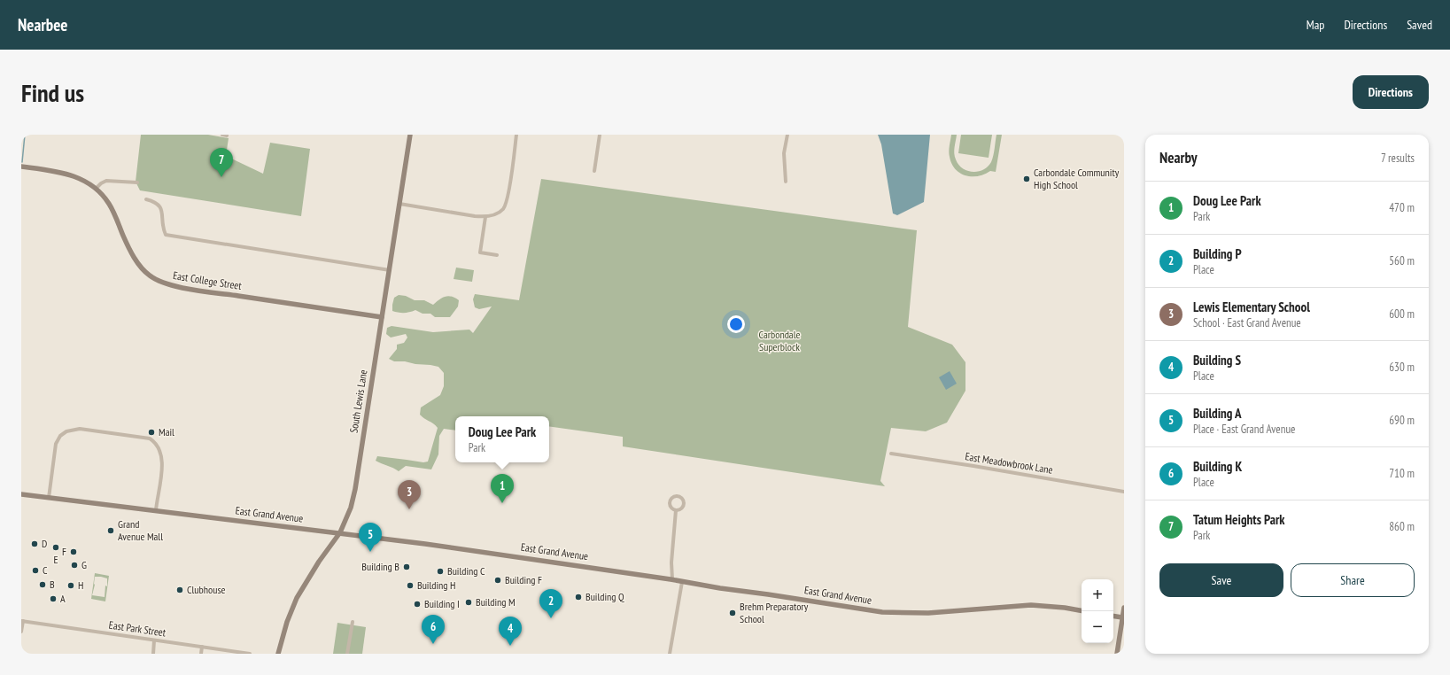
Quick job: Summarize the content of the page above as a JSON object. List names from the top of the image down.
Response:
{
  "streets": {
    "street": [
      "East College Street",
      "South Lewis Lane",
      "East Meadowbrook Lane",
      "East Grand Avenue",
      "East Park Street"
    ]
  },
  "crossings": [
    ["East College Street", "South Lewis Lane"],
    ["South Lewis Lane", "East Grand Avenue"]
  ],
  "parks": ["Carbondale Superblock"],
  "places": [
    "Carbondale Community High School",
    "Mail",
    "Grand Avenue Mall",
    "D",
    "E",
    "F",
    "G",
    "Building B",
    "C",
    "Building C",
    "Building F",
    "B",
    "H",
    "Building H",
    "Clubhouse",
    "Building Q",
    "A",
    "Building M",
    "Building I",
    "Brehm Preparatory School"
  ],
  "page": {
    "header": "Nearbee",
    "nav": ["Map", "Directions", "Saved"],
    "buttons": [
      "Directions",
      ["Save", "Share"]
    ],
    "title": "Find us",
    "heading": ["Nearby", "7 results"],
    "pins": [
      "7",
      "1",
      "3",
      "5",
      "2",
      "6",
      "4"
    ],
    "list": [
      {
        "mark": "1",
        "name": "Doug Lee Park",
        "note": "Park",
        "value": "470 m"
      },
      {
        "mark": "2",
        "name": "Building P",
        "note": "Place",
        "value": "560 m"
      },
      {
        "mark": "3",
        "name": "Lewis Elementary School",
        "note": "School · East Grand Avenue",
        "value": "600 m"
      },
      {
        "mark": "4",
        "name": "Building S",
        "note": "Place",
        "value": "630 m"
      },
      {
        "mark": "5",
        "name": "Building A",
        "note": "Place · East Grand Avenue",
        "value": "690 m"
      },
      {
        "mark": "6",
        "name": "Building K",
        "note": "Place",
        "value": "710 m"
      },
      {
        "mark": "7",
        "name": "Tatum Heights Park",
        "note": "Park",
        "value": "860 m"
      }
    ],
    "popup": ["Doug Lee Park", "Park"],
    "map_buttons": ["+", "−"]
  }
}
